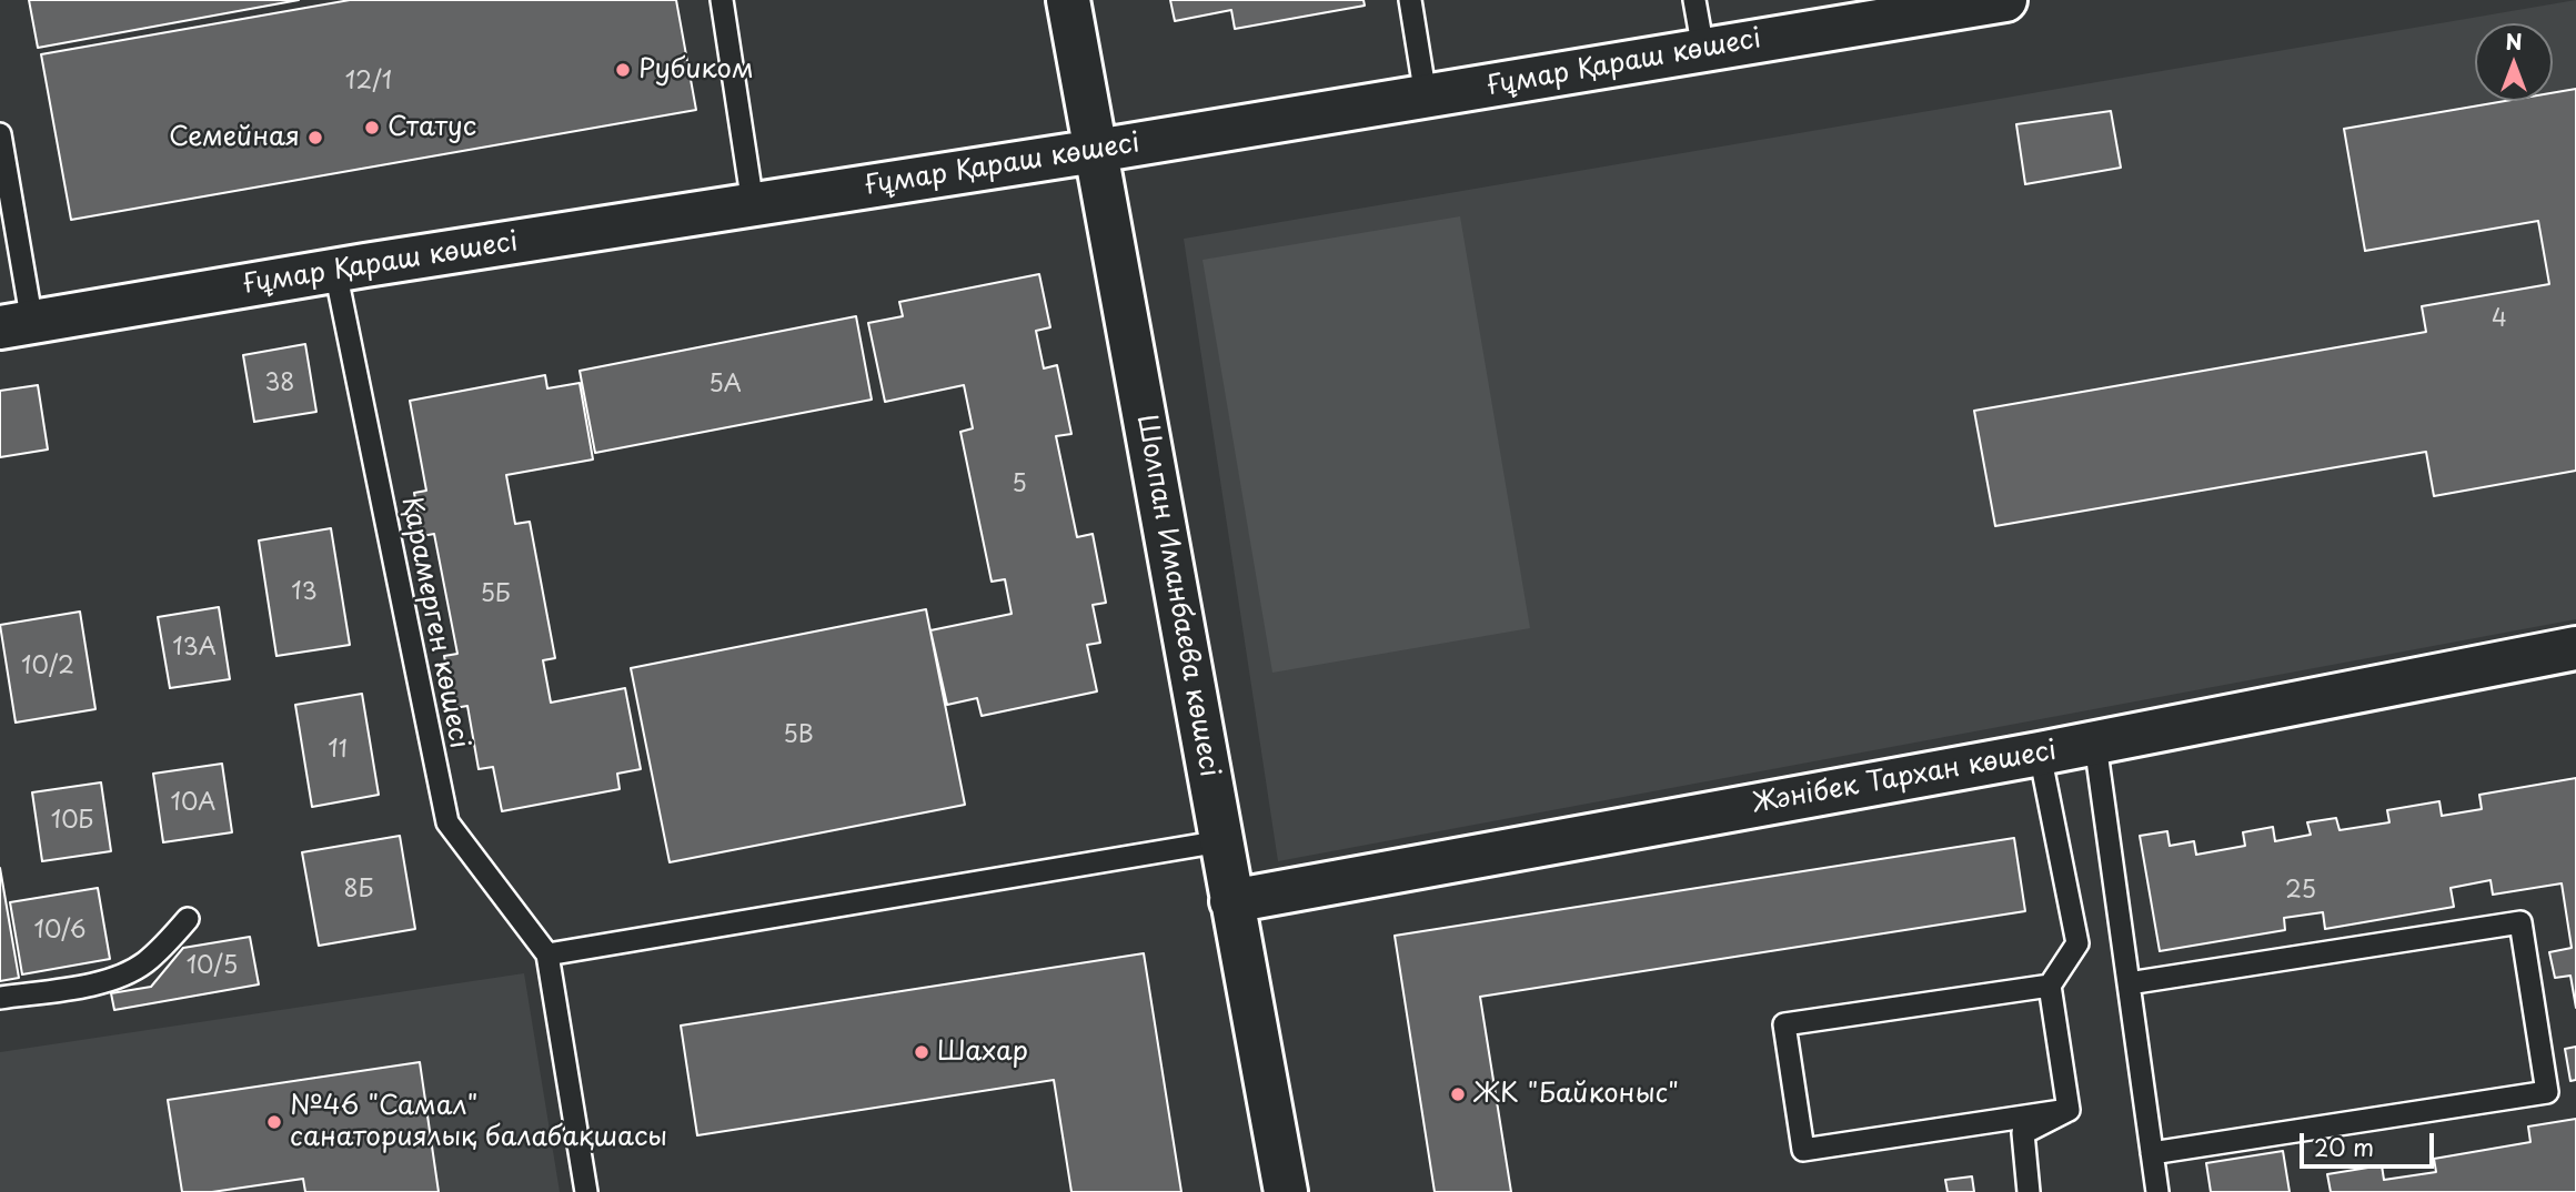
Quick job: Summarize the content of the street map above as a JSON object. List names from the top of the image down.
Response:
{
  "streets": {
    "street": ["Ғұмар Қараш көшесі", "Шолпан Иманбаева көшесі", "Жәнібек Тархан көшесі"],
    "lane": ["Қарамерген көшесі"]
  },
  "crossings": [
    ["Ғұмар Қараш көшесі", "Шолпан Иманбаева көшесі"],
    ["Ғұмар Қараш көшесі", "Қарамерген көшесі"],
    ["Шолпан Иманбаева көшесі", "Жәнібек Тархан көшесі"]
  ],
  "places": [
    "Рубиком",
    "Статус",
    "Семейная",
    "Шахар",
    "ЖК \"Байконыс\"",
    "№46 \"Самал\" санаториялық балабақшасы"
  ],
  "house_numbers": [
    "12/1",
    "4",
    "38",
    "5А",
    "5",
    "13",
    "5Б",
    "13А",
    "10/2",
    "5В",
    "11",
    "10А",
    "10Б",
    "8Б",
    "25",
    "10/6",
    "10/5"
  ],
  "scale_bar": "20 m",
  "north": "top"
}
